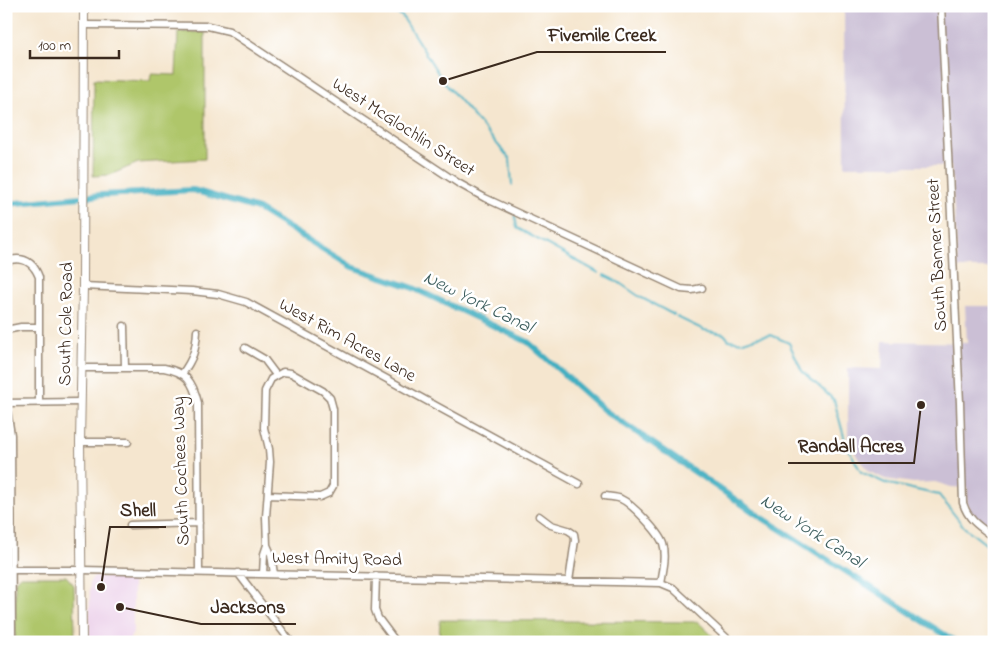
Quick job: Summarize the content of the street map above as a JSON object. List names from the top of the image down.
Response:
{
  "streets": {
    "main road": ["South Cole Road"],
    "street": [
      "West McGlochlin Street",
      "South Banner Street",
      "West Rim Acres Lane",
      "South Cochees Way",
      "West Amity Road"
    ]
  },
  "crossings": [
    ["West McGlochlin Street", "South Cole Road"],
    ["South Cole Road", "West Rim Acres Lane"],
    ["South Cole Road", "South Cochees Way"],
    ["South Cole Road", "West Amity Road"],
    ["South Cochees Way", "West Amity Road"]
  ],
  "water": ["New York Canal"],
  "places": [
    "Fivemile Creek",
    "Randall Acres",
    "Shell",
    "Jacksons"
  ],
  "scale_bar": "100 m"
}
